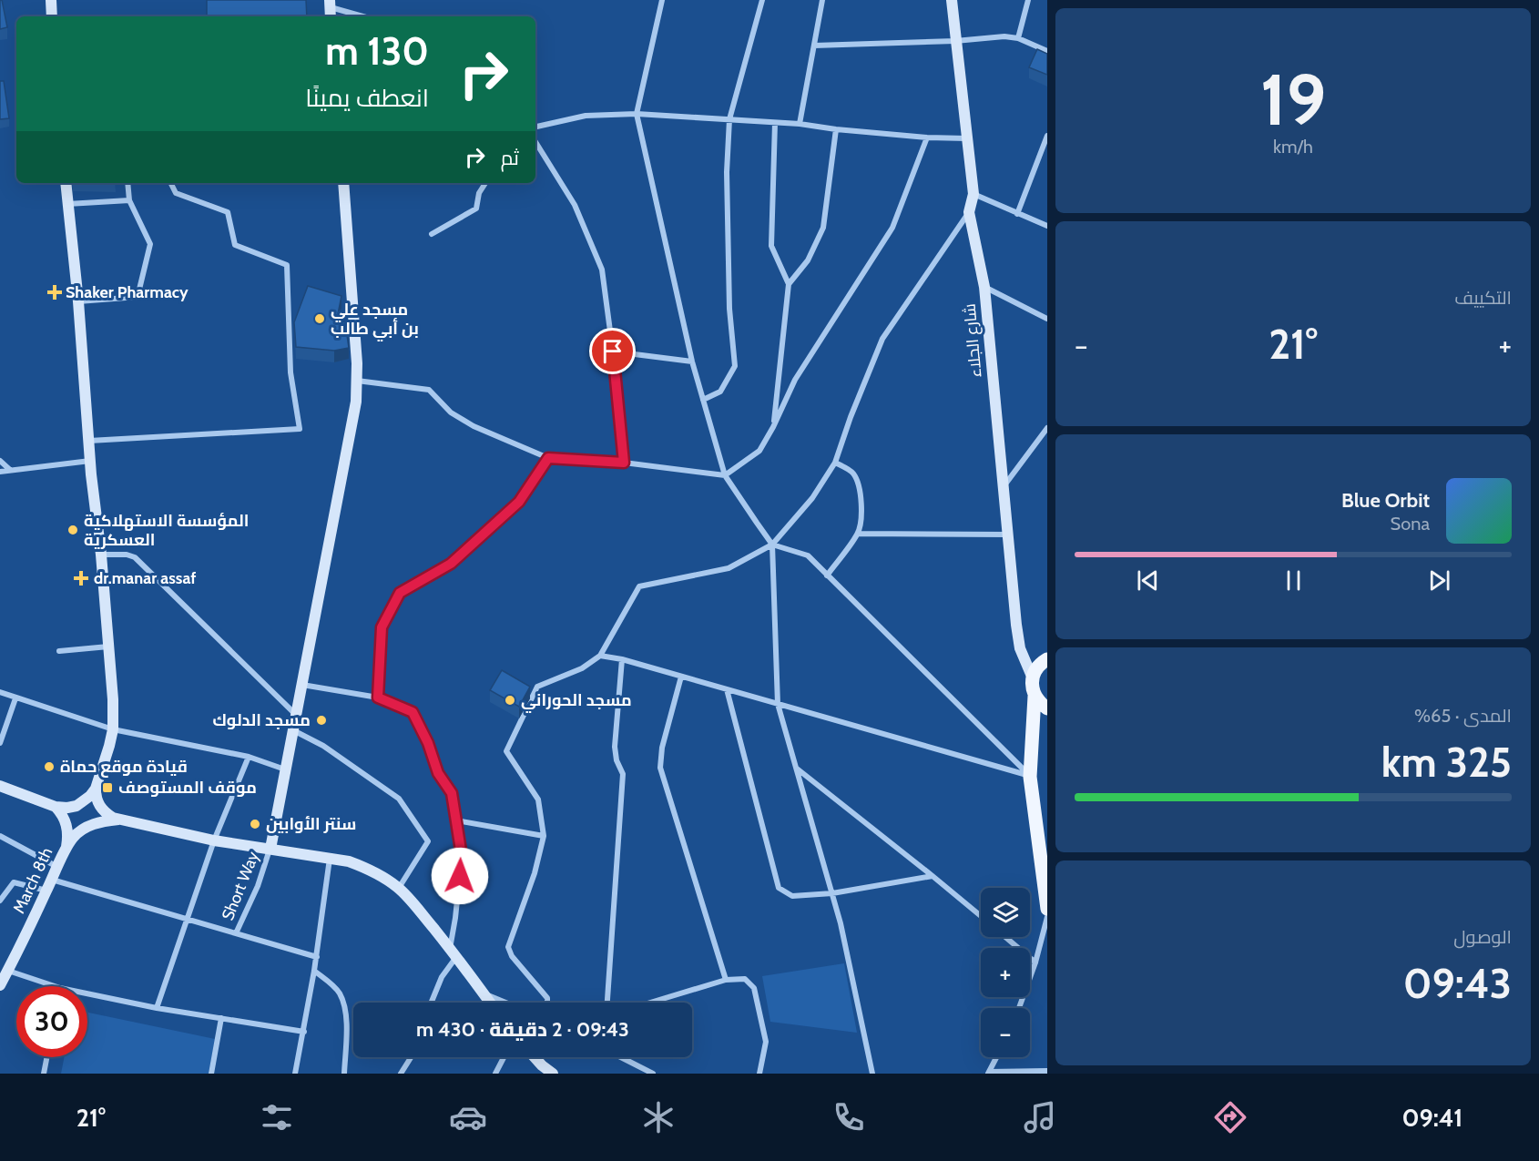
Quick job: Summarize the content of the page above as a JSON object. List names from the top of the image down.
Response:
{
  "streets": {
    "main road": ["شارع الجلاء", "March 8th"],
    "street": ["Short Way"]
  },
  "places": {
    "health": ["Shaker Pharmacy", "dr.manar assaf"],
    "other": [
      "مسجد علي بن أبي طالب",
      "المؤسسة الاستهلاكية العسكرية",
      "مسجد الحوراني",
      "مسجد الدلوك",
      "قيادة موقع حماة",
      "سنتر الأوابين"
    ],
    "transit": ["موقف المستوصف"]
  },
  "page": {
    "tile": [
      ["19", "km/h"],
      "التكييف",
      ["المدى · 65%", "325 km"],
      ["الوصول", "09:43"]
    ],
    "turn": ["130 m", "انعطف يمينًا"],
    "then": "ثم",
    "heat": ["−", "21°", "+"],
    "song": ["Blue Orbit", "Sona"],
    "map_buttons": ["+", "−"],
    "limit": "30",
    "trip": "09:43 · 2 دقيقة · 430 m",
    "tabs": ["09:41", "21°"]
  }
}
